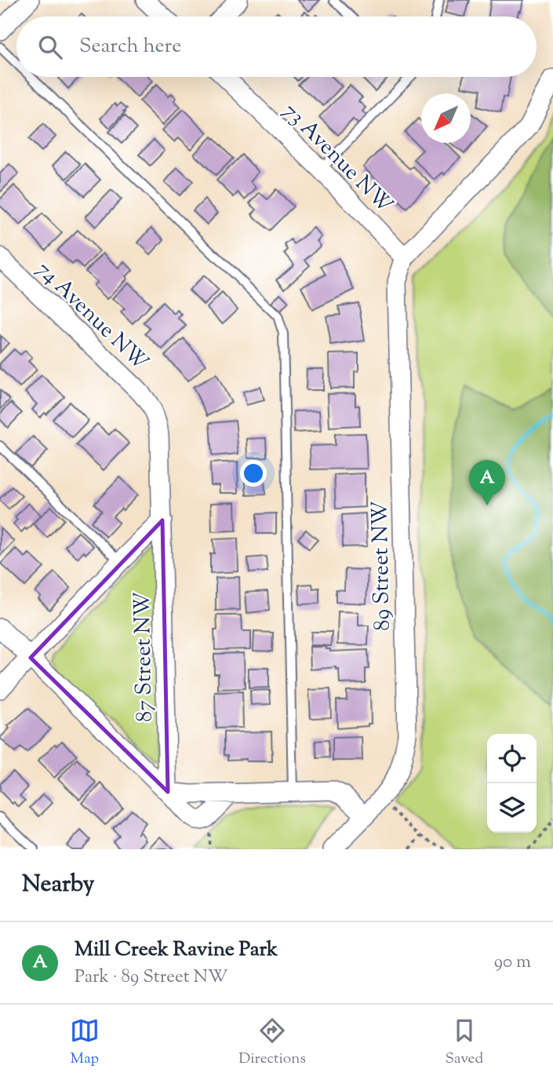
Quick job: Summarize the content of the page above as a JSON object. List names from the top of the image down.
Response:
{
  "streets": {
    "street": [
      "73 Avenue NW",
      "74 Avenue NW",
      "89 Street NW",
      "87 Street NW"
    ]
  },
  "crossings": [
    ["73 Avenue NW", "89 Street NW"],
    ["74 Avenue NW", "87 Street NW"]
  ],
  "north": "bottom left",
  "page": {
    "search": "Search here",
    "pins": "A",
    "heading": "Nearby",
    "list": [
      {
        "mark": "A",
        "name": "Mill Creek Ravine Park",
        "note": "Park · 89 Street NW",
        "value": "90 m"
      }
    ],
    "nav": ["Map", "Directions", "Saved"]
  }
}
